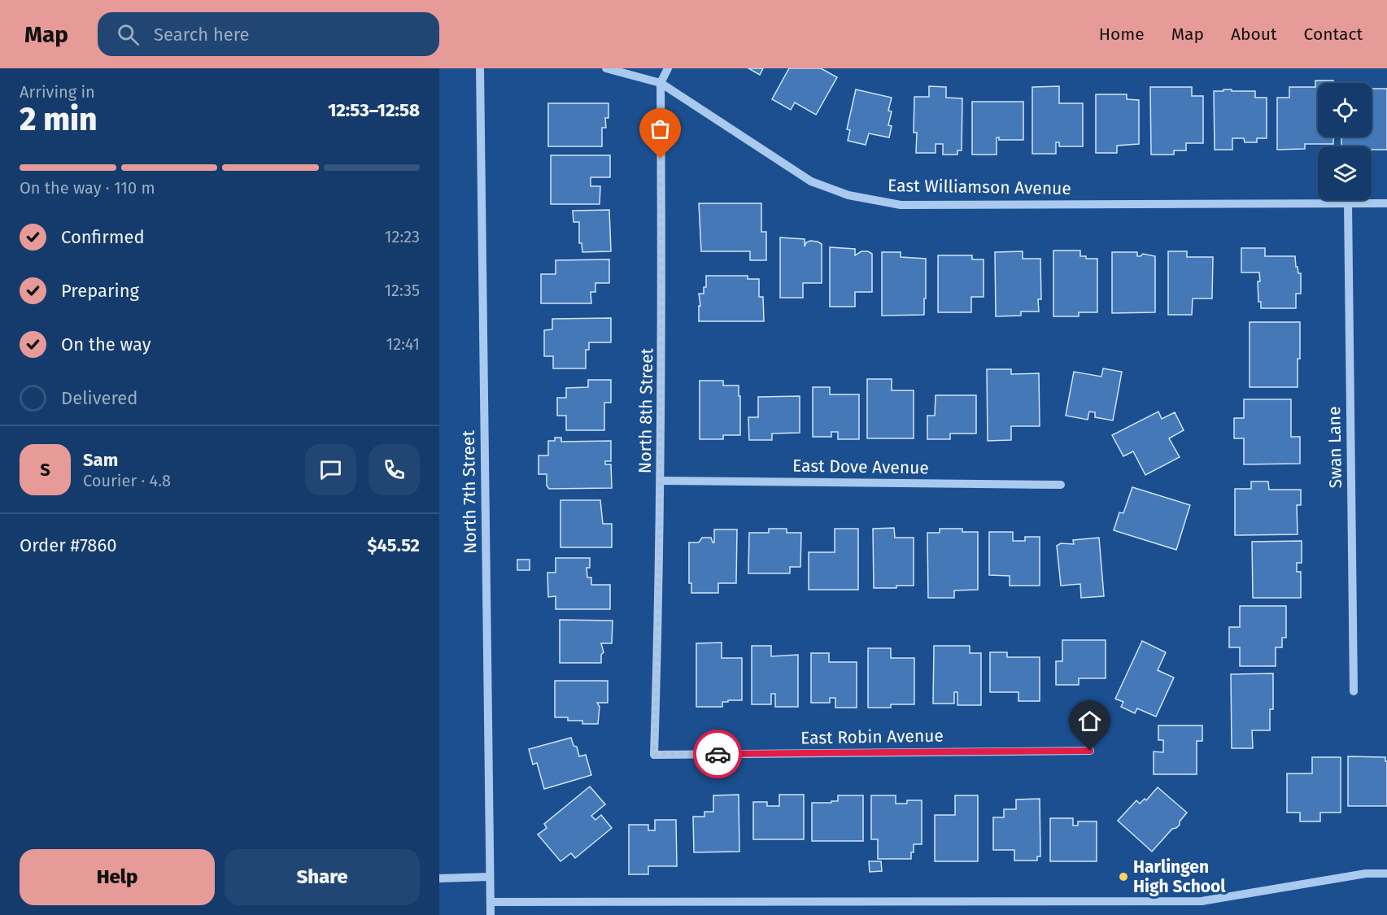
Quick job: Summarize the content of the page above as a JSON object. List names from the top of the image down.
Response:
{
  "streets": {
    "street": [
      "East Williamson Avenue",
      "North 8th Street",
      "Swan Lane",
      "East Dove Avenue",
      "North 7th Street",
      "East Robin Avenue"
    ]
  },
  "crossings": [
    ["East Williamson Avenue", "North 8th Street"],
    ["East Williamson Avenue", "Swan Lane"],
    ["North 8th Street", "East Dove Avenue"],
    ["North 8th Street", "East Robin Avenue"]
  ],
  "places": ["Harlingen High School"],
  "page": {
    "header": "Map",
    "search": "Search here",
    "nav": [
      "Home",
      "Map",
      "About",
      "Contact"
    ],
    "heading": ["2 min", "Arriving in", "12:53–12:58"],
    "panel": [
      "Sam",
      "Courier · 4.8",
      "Order #7860",
      "$45.52"
    ],
    "bar": "On the way · 110 m",
    "list": [
      ["Confirmed", "12:23"],
      ["Preparing", "12:35"],
      ["On the way", "12:41"],
      "Delivered"
    ],
    "round": "S",
    "buttons": ["Help", "Share"]
  }
}
